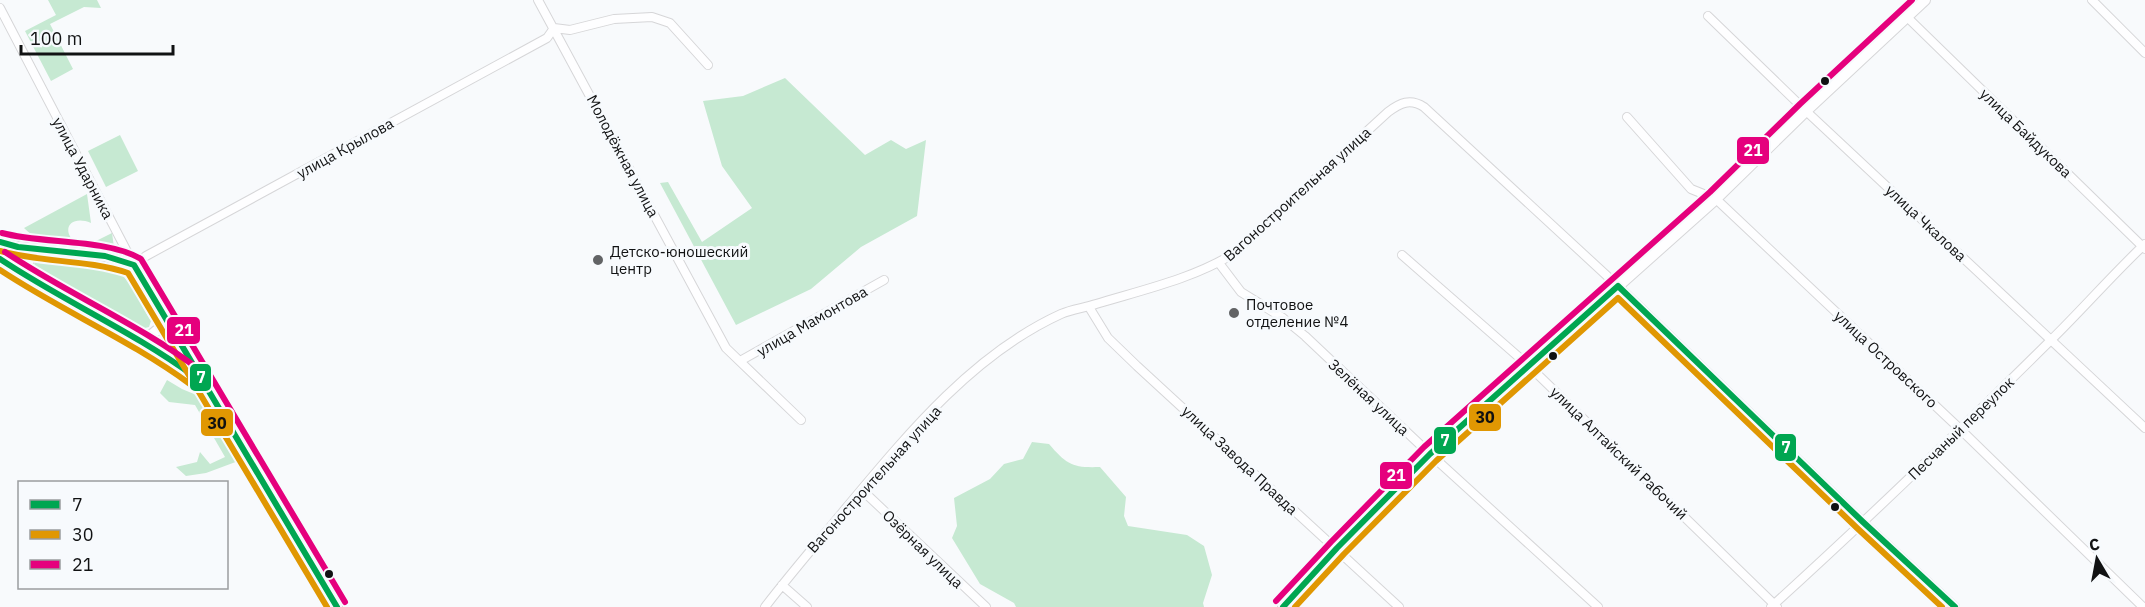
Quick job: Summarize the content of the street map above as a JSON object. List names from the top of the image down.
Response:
{
  "streets": {
    "street": [
      "улица Байдукова",
      "улица Крылова",
      "Молодёжная улица",
      "улица Ударника",
      "Вагоностроительная улица",
      "улица Чкалова",
      "улица Мамонтова",
      "улица Островского",
      "Зелёная улица",
      "Песчаный переулок",
      "улица Алтайский Рабочий",
      "улица Завода Правда",
      "Озёрная улица"
    ]
  },
  "crossings": [
    ["улица Байдукова", "Песчаный переулок"],
    ["улица Крылова", "Молодёжная улица"],
    ["улица Крылова", "улица Ударника"],
    ["Молодёжная улица", "улица Мамонтова"],
    ["Вагоностроительная улица", "Зелёная улица"],
    ["Вагоностроительная улица", "улица Завода Правда"],
    ["Вагоностроительная улица", "Озёрная улица"],
    ["улица Чкалова", "Песчаный переулок"],
    ["улица Островского", "Песчаный переулок"],
    ["Песчаный переулок", "улица Алтайский Рабочий"]
  ],
  "places": ["Детско-юношеский центр", "Почтовое отделение №4"],
  "lines": ["transit line 21", "transit line 7", "transit line 30"],
  "legend": ["7", "30", "21"],
  "scale_bar": "100 m",
  "north": "top"
}
